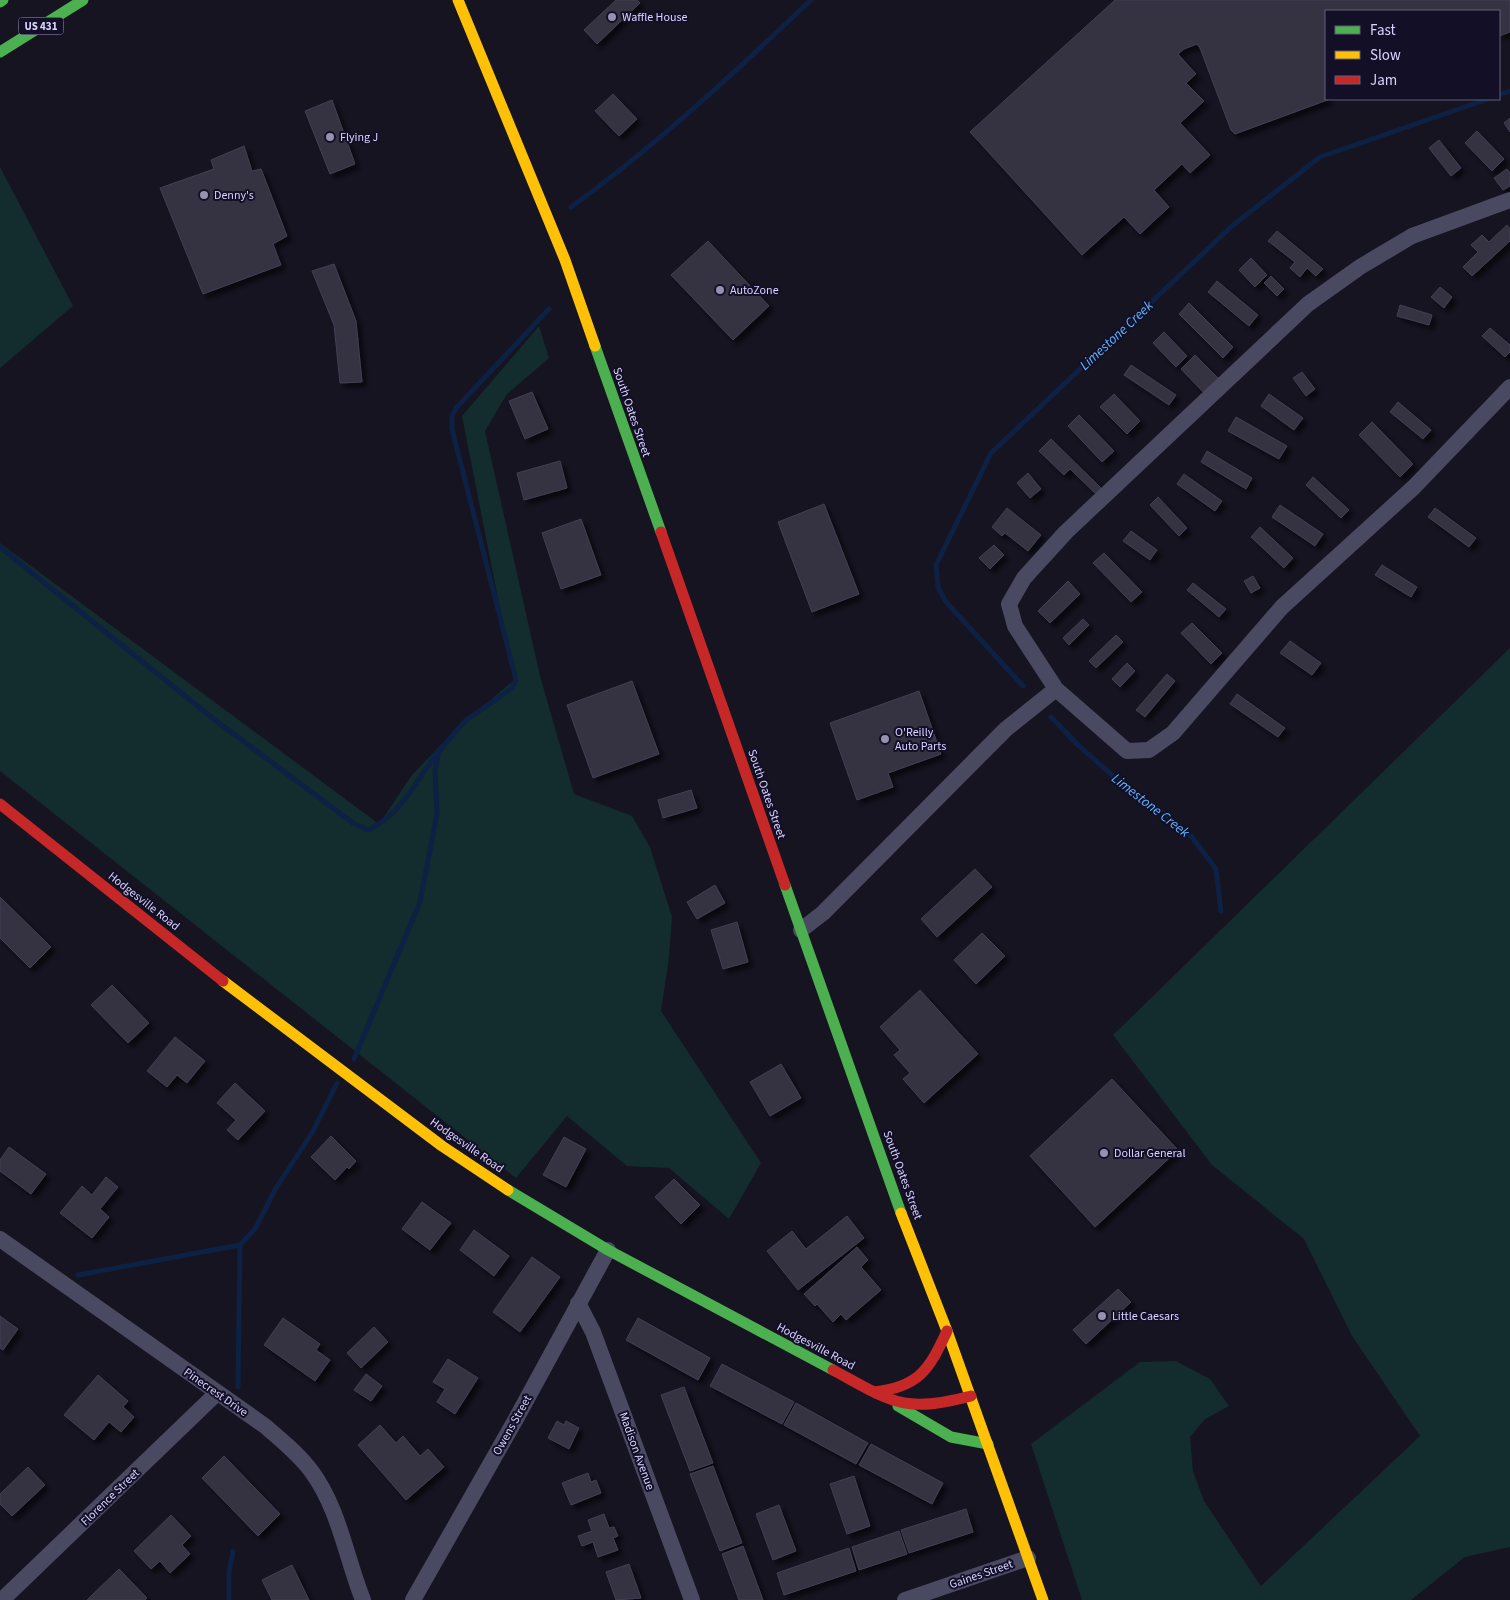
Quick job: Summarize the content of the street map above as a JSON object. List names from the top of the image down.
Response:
{
  "streets": {
    "main road": ["US 431", "South Oates Street", "Hodgesville Road"],
    "street": [
      "Pinecrest Drive",
      "Owens Street",
      "Madison Avenue",
      "Florence Street",
      "Gaines Street"
    ]
  },
  "crossings": [
    ["South Oates Street", "Hodgesville Road"],
    ["South Oates Street", "Gaines Street"],
    ["Hodgesville Road", "Owens Street"],
    ["Pinecrest Drive", "Florence Street"],
    ["Owens Street", "Madison Avenue"]
  ],
  "water": ["Limestone Creek"],
  "places": [
    "Waffle House",
    "Flying J",
    "Denny's",
    "AutoZone",
    "O'Reilly Auto Parts",
    "Dollar General",
    "Little Caesars"
  ],
  "legend": ["Fast", "Slow", "Jam"]
}
